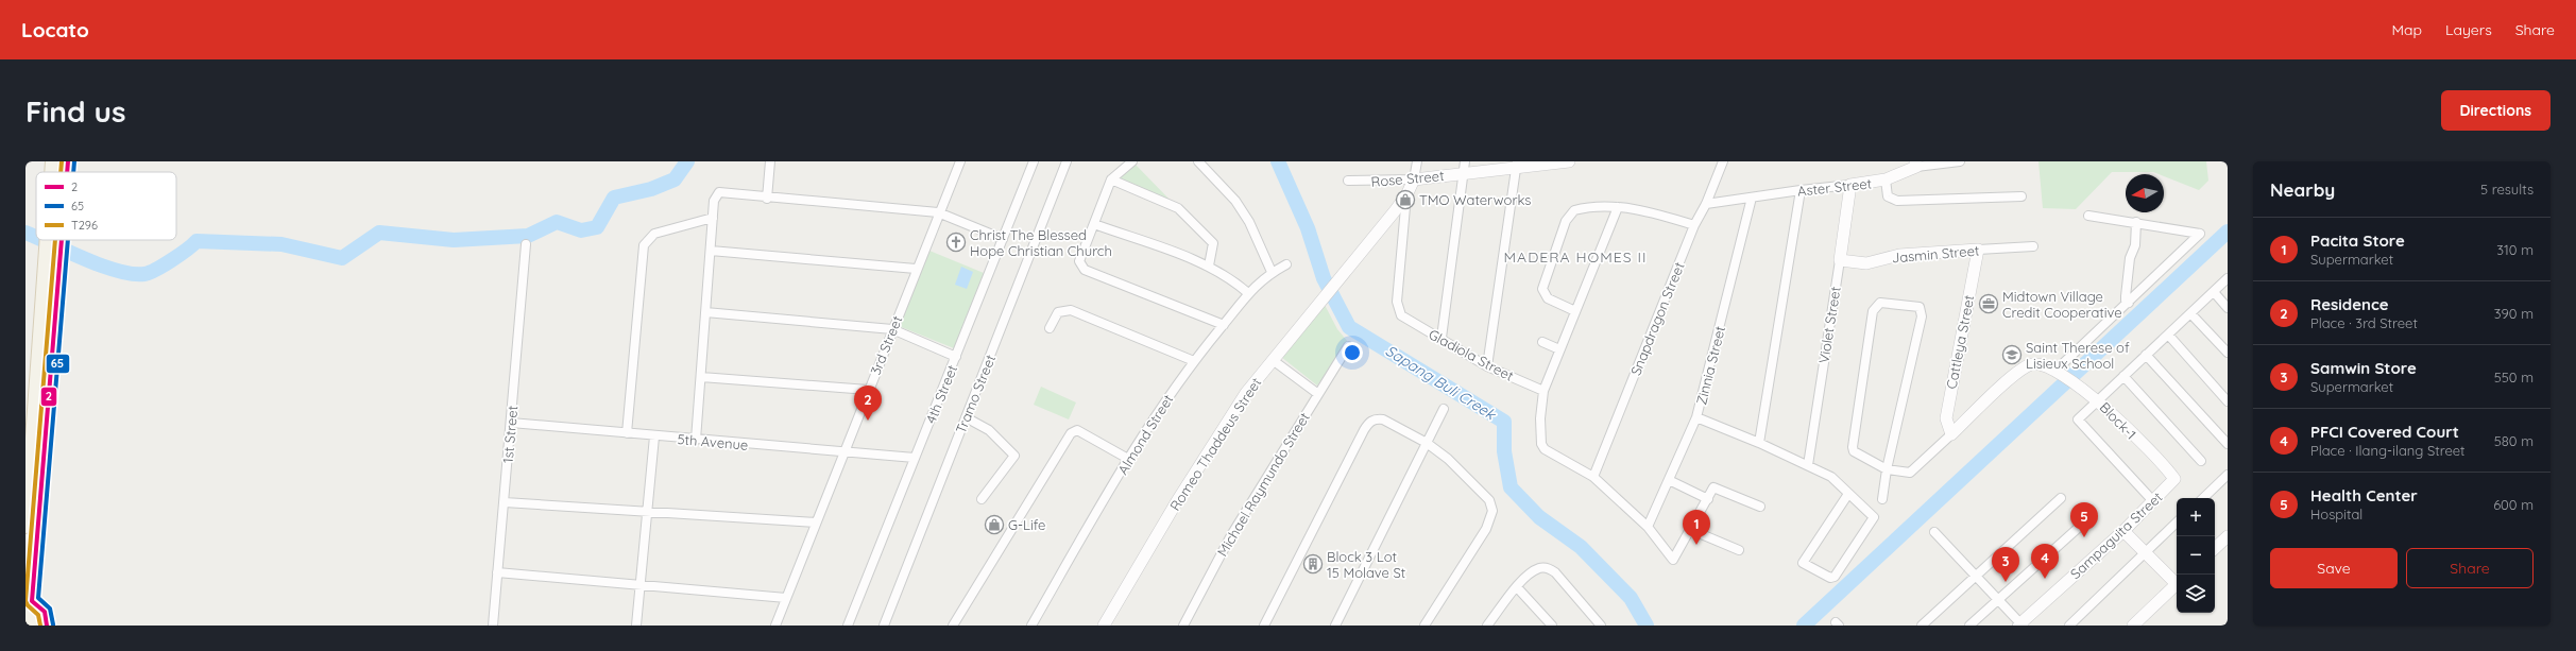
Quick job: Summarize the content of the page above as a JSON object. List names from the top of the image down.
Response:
{
  "streets": {
    "street": [
      "Rose Street",
      "Aster Street",
      "Jasmin Street",
      "Snapdragon Street",
      "Violet Street",
      "Cattleya Street",
      "3rd Street",
      "Gladiola Street",
      "Zinnia Street",
      "4th Street",
      "Tramo Street",
      "Block-1",
      "1st Street",
      "Almond Street",
      "5th Avenue",
      "Romeo Thaddeus Street",
      "Michael Raymundo Street",
      "Sampaguita Street"
    ]
  },
  "crossings": [
    ["Rose Street", "Gladiola Street"],
    ["Aster Street", "Snapdragon Street"],
    ["Aster Street", "Violet Street"],
    ["Aster Street", "Zinnia Street"],
    ["Jasmin Street", "Violet Street"],
    ["Jasmin Street", "Cattleya Street"],
    ["3rd Street", "5th Avenue"],
    ["Gladiola Street", "Romeo Thaddeus Street"],
    ["4th Street", "5th Avenue"],
    ["Block-1", "Sampaguita Street"],
    ["1st Street", "5th Avenue"]
  ],
  "districts": ["MADERA HOMES II"],
  "water": ["Sapang Buli Creek"],
  "places": {
    "shop": ["TMO Waterworks", "G-Life"],
    "church": ["Christ The Blessed Hope Christian Church"],
    "office": ["Midtown Village Credit Cooperative"],
    "school or university": ["Saint Therese of Lisieux School"],
    "building": ["Block 3 Lot 15 Molave St"]
  },
  "lines": ["transit line 2", "transit line 65", "transit line T296"],
  "legend": ["2", "65", "T296"],
  "north": "left",
  "page": {
    "header": "Locato",
    "nav": ["Map", "Layers", "Share"],
    "buttons": [
      "Directions",
      ["Save", "Share"]
    ],
    "title": "Find us",
    "heading": ["Nearby", "5 results"],
    "list": [
      {
        "mark": "1",
        "name": "Pacita Store",
        "note": "Supermarket",
        "value": "310 m"
      },
      {
        "mark": "2",
        "name": "Residence",
        "note": "Place · 3rd Street",
        "value": "390 m"
      },
      {
        "mark": "3",
        "name": "Samwin Store",
        "note": "Supermarket",
        "value": "550 m"
      },
      {
        "mark": "4",
        "name": "PFCI Covered Court",
        "note": "Place · Ilang-ilang Street",
        "value": "580 m"
      },
      {
        "mark": "5",
        "name": "Health Center",
        "note": "Hospital",
        "value": "600 m"
      }
    ],
    "pins": [
      "2",
      "5",
      "1",
      "4",
      "3"
    ],
    "map_buttons": ["+", "−"]
  }
}
